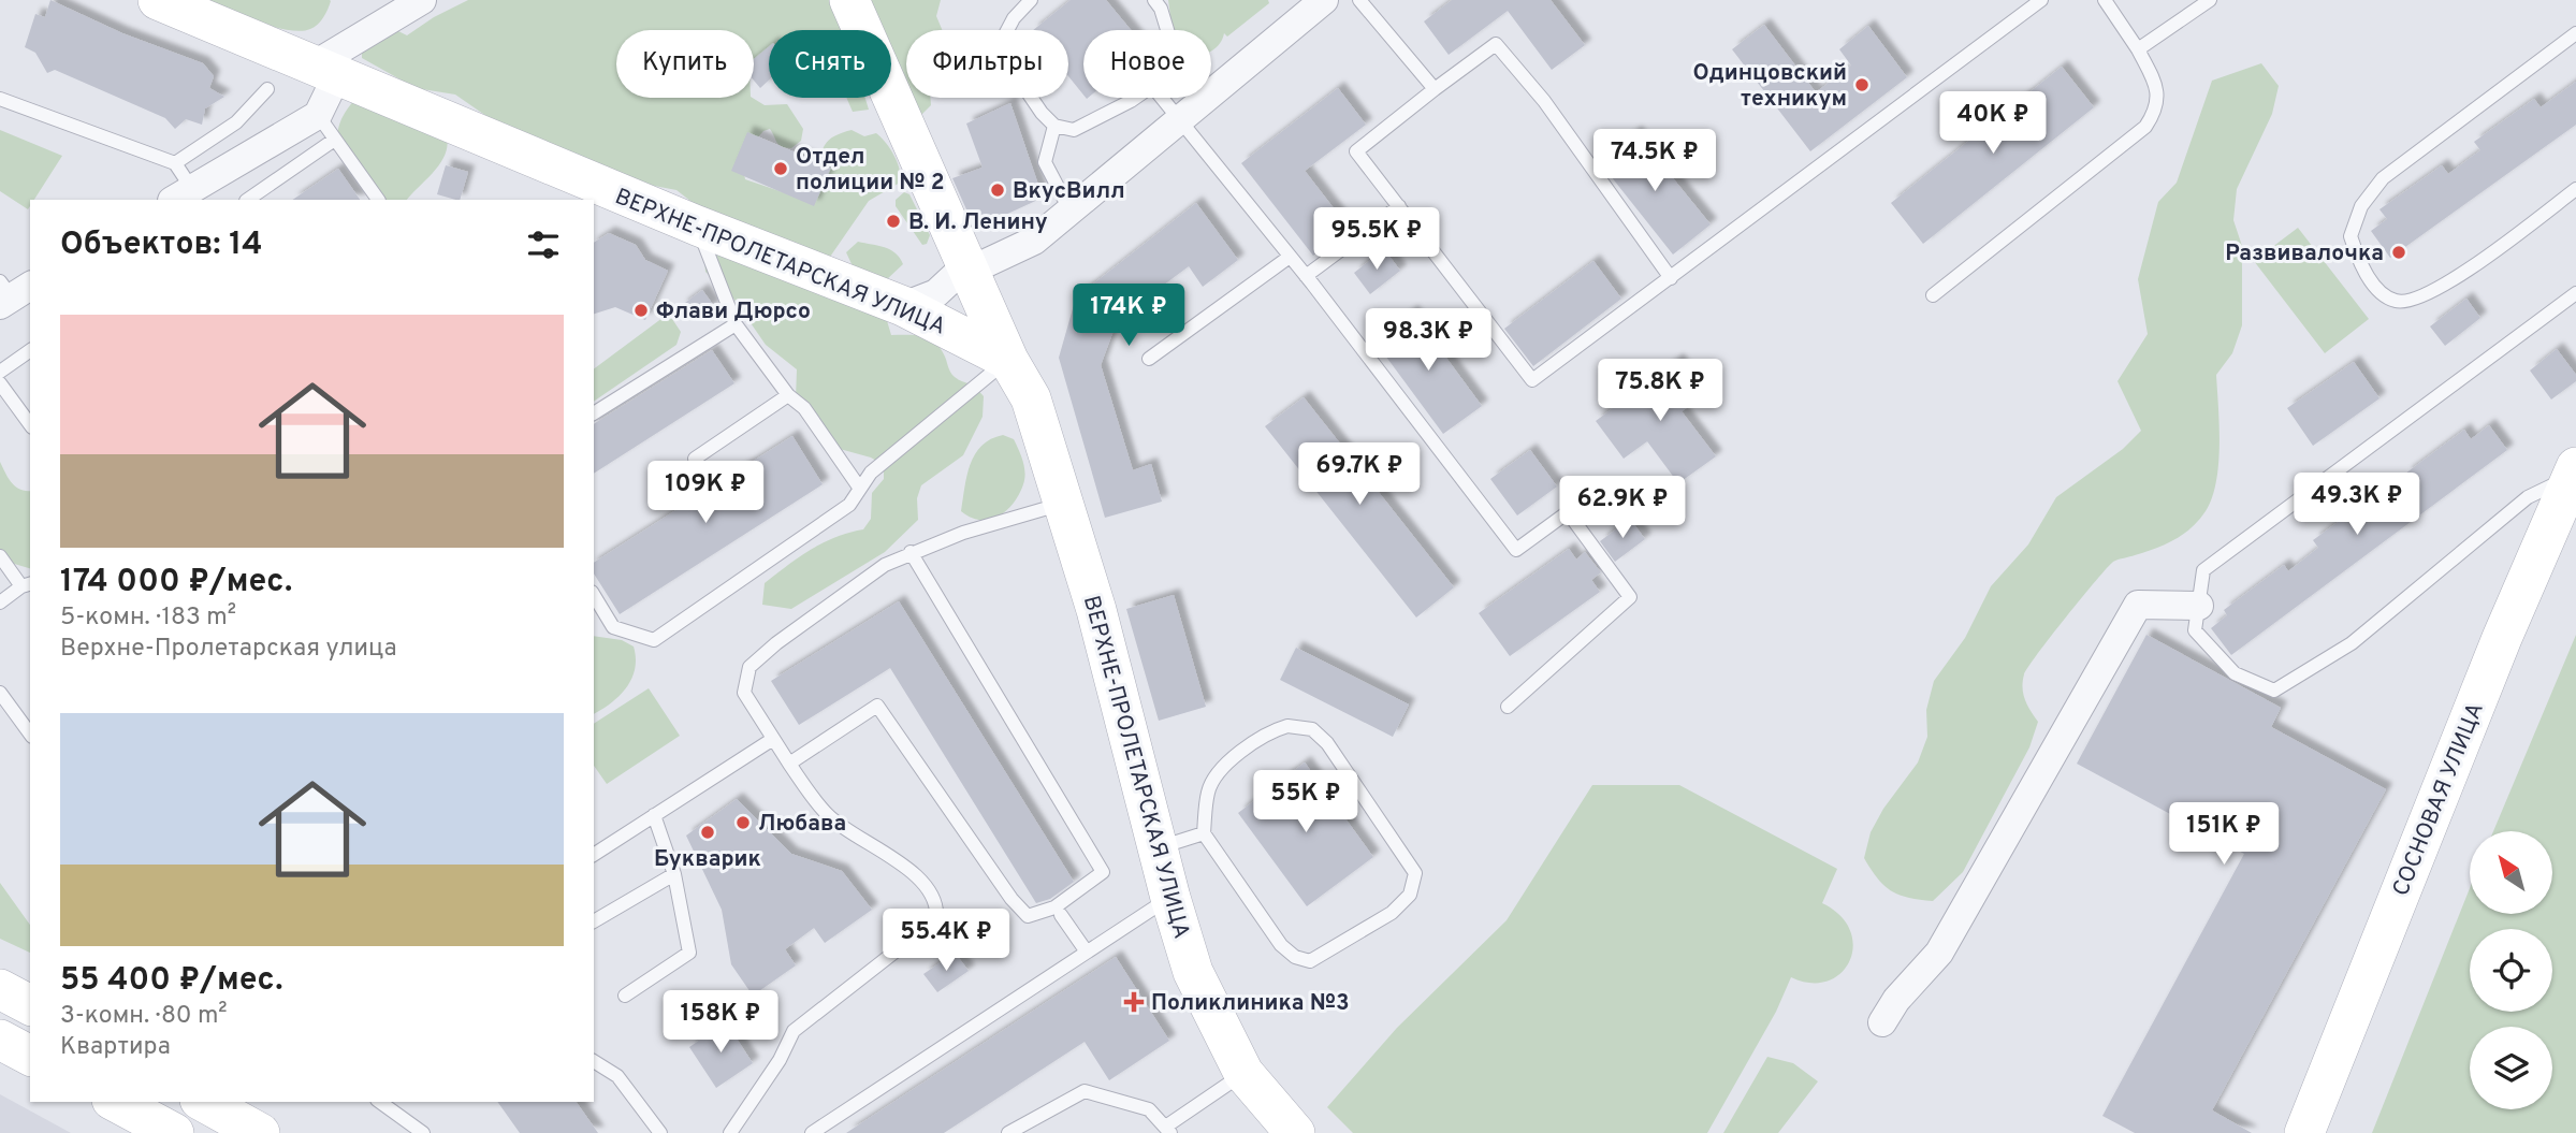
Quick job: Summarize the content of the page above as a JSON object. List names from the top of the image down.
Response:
{
  "streets": {
    "street": ["ВЕРХНЕ-ПРОЛЕТАРСКАЯ УЛИЦА", "СОСНОВАЯ УЛИЦА"]
  },
  "places": {
    "other": [
      "Одинцовский техникум",
      "Отдел полиции № 2",
      "ВкусВилл",
      "В. И. Ленину",
      "Развивалочка",
      "Флави Дюрсо",
      "Любава",
      "Букварик"
    ],
    "health": ["Поликлиника №3"]
  },
  "north": "top left",
  "page": {
    "chip": [
      "Купить",
      "Снять",
      "Фильтры",
      "Новое"
    ],
    "price": [
      "40K ₽",
      "74.5K ₽",
      "95.5K ₽",
      "174K ₽",
      "98.3K ₽",
      "75.8K ₽",
      "69.7K ₽",
      "109K ₽",
      "49.3K ₽",
      "62.9K ₽",
      "55K ₽",
      "151K ₽",
      "55.4K ₽",
      "158K ₽"
    ],
    "heading": "Объектов: 14",
    "list": [
      {
        "name": "174 000 ₽/мес.",
        "note": "5-комн. · 183 m² · Верхне-Пролетарская улица"
      },
      {
        "name": "55 400 ₽/мес.",
        "note": "3-комн. · 80 m² · Квартира"
      }
    ]
  }
}
